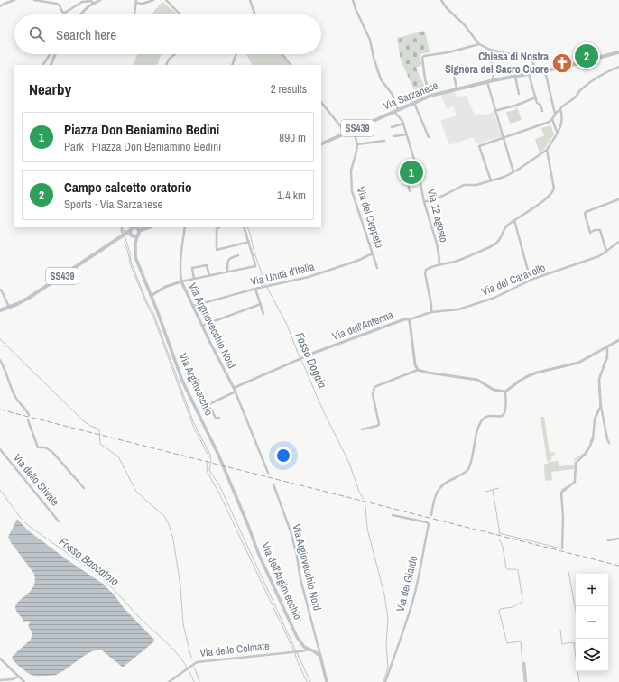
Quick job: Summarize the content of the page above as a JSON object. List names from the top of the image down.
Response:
{
  "streets": {
    "main road": [
      "Via Sarzanese",
      "SS439",
      "Via Arginvecchio",
      "Via dell'Arginvecchio"
    ],
    "street": [
      "Via 12 agosto",
      "Via del Ceppeto",
      "Via Unità d'Italia",
      "Via del Caravello",
      "Via Arginevecchio Nord",
      "Via dell'Antenna",
      "Via dello Stivale",
      "Via Arginvecchio Nord",
      "Via del Giardo",
      "Via delle Colmate"
    ]
  },
  "crossings": [
    ["Via Sarzanese", "Via 12 agosto"],
    ["Via Sarzanese", "Via del Ceppeto"],
    ["Via del Ceppeto", "Via Unità d'Italia"],
    ["Via Unità d'Italia", "Via Arginevecchio Nord"],
    ["Via del Caravello", "Via dell'Antenna"],
    ["Via Arginevecchio Nord", "Via dell'Antenna"],
    ["Via Arginvecchio", "Via dell'Arginvecchio"],
    ["Via Arginvecchio Nord", "Via dell'Arginvecchio"],
    ["Via dell'Arginvecchio", "Via delle Colmate"]
  ],
  "water": ["Fosso Dogaia", "Fosso Baccatoio"],
  "places": {
    "church": ["Chiesa di Nostra Signora del Sacro Cuore"]
  },
  "page": {
    "search": "Search here",
    "pins": ["2", "1"],
    "heading": ["Nearby", "2 results"],
    "list": [
      {
        "mark": "1",
        "name": "Piazza Don Beniamino Bedini",
        "note": "Park · Piazza Don Beniamino Bedini",
        "value": "890 m"
      },
      {
        "mark": "2",
        "name": "Campo calcetto oratorio",
        "note": "Sports · Via Sarzanese",
        "value": "1.4 km"
      }
    ],
    "map_buttons": ["+", "−"]
  }
}
